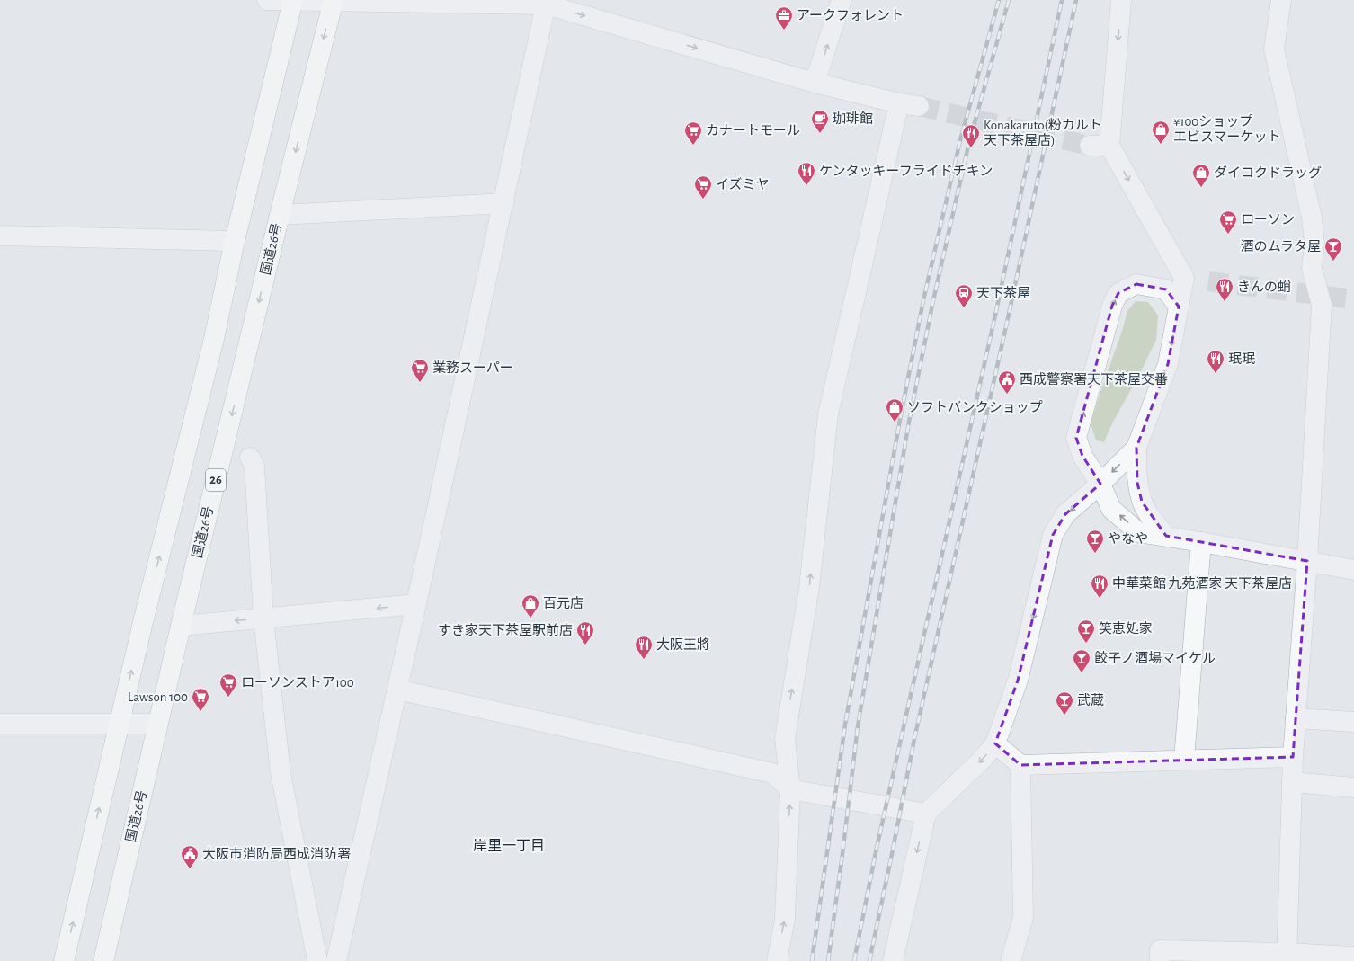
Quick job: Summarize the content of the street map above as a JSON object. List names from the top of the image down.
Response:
{
  "streets": {
    "highway": ["国道26号", "26"]
  },
  "districts": ["岸里一丁目"],
  "places": {
    "office": ["アークフォレント"],
    "cafe": ["珈琲館"],
    "shop": [
      "¥100ショップ エビスマーケット",
      "ダイコクドラッグ",
      "ソフトバンクショップ",
      "百元店"
    ],
    "supermarket": [
      "カナートモール",
      "イズミヤ",
      "ローソン",
      "業務スーパー",
      "ローソンストア100",
      "Lawson 100"
    ],
    "restaurant": [
      "Konakaruto(粉カルト 天下茶屋店)",
      "ケンタッキーフライドチキン",
      "きんの蛸",
      "珉珉",
      "中華菜館 九苑酒家 天下茶屋店",
      "すき家天下茶屋駅前店",
      "大阪王將"
    ],
    "bar": [
      "酒のムラタ屋",
      "やなや",
      "笑恵処家",
      "餃子ノ酒場マイケル",
      "武蔵"
    ],
    "station": ["天下茶屋"],
    "public building": ["西成警察署天下茶屋交番", "大阪市消防局西成消防署"]
  }
}
